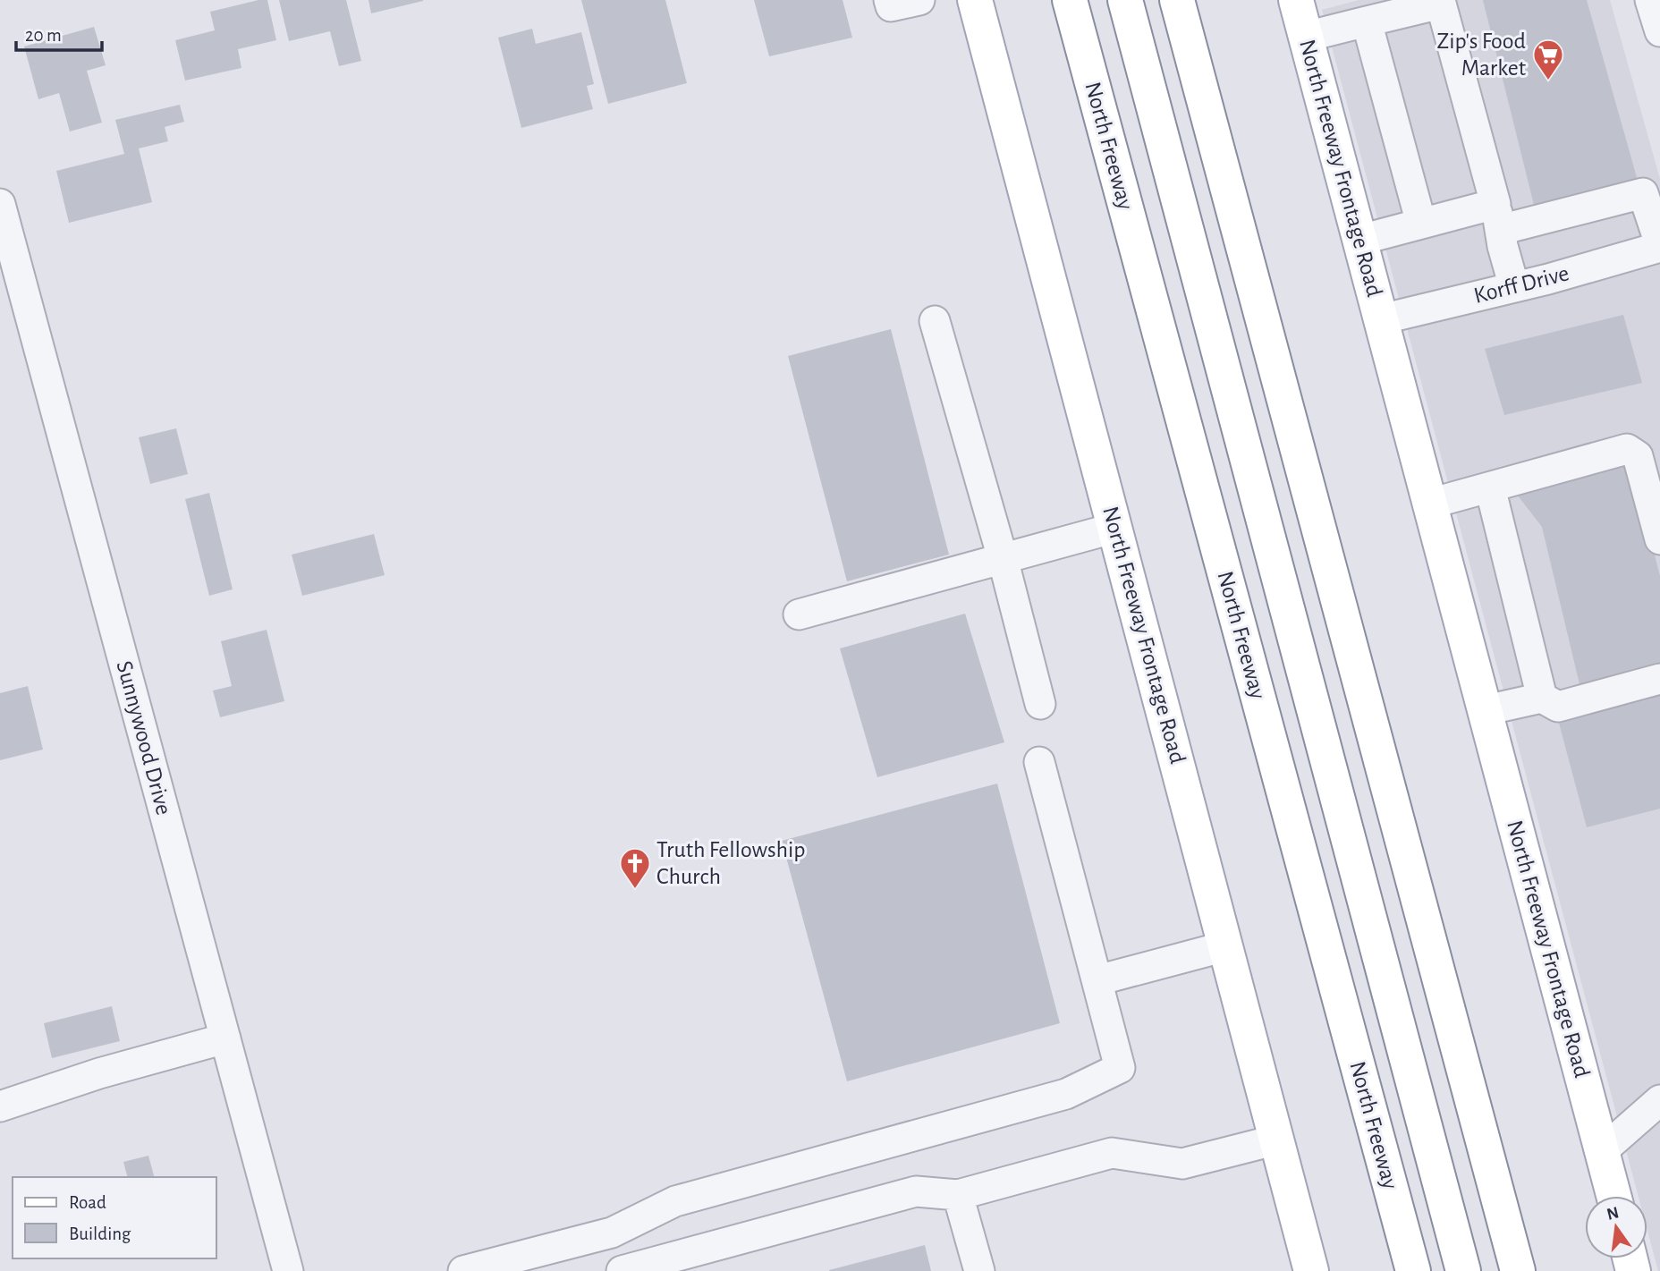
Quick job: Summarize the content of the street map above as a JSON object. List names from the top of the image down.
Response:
{
  "streets": {
    "main road": ["North Freeway", "North Freeway Frontage Road"],
    "street": ["Korff Drive", "Sunnywood Drive"]
  },
  "crossings": [
    ["North Freeway Frontage Road", "Korff Drive"]
  ],
  "places": {
    "supermarket": ["Zip's Food Market"],
    "church": ["Truth Fellowship Church"]
  },
  "legend": ["Road", "Building"],
  "scale_bar": "20 m",
  "north": "top"
}
